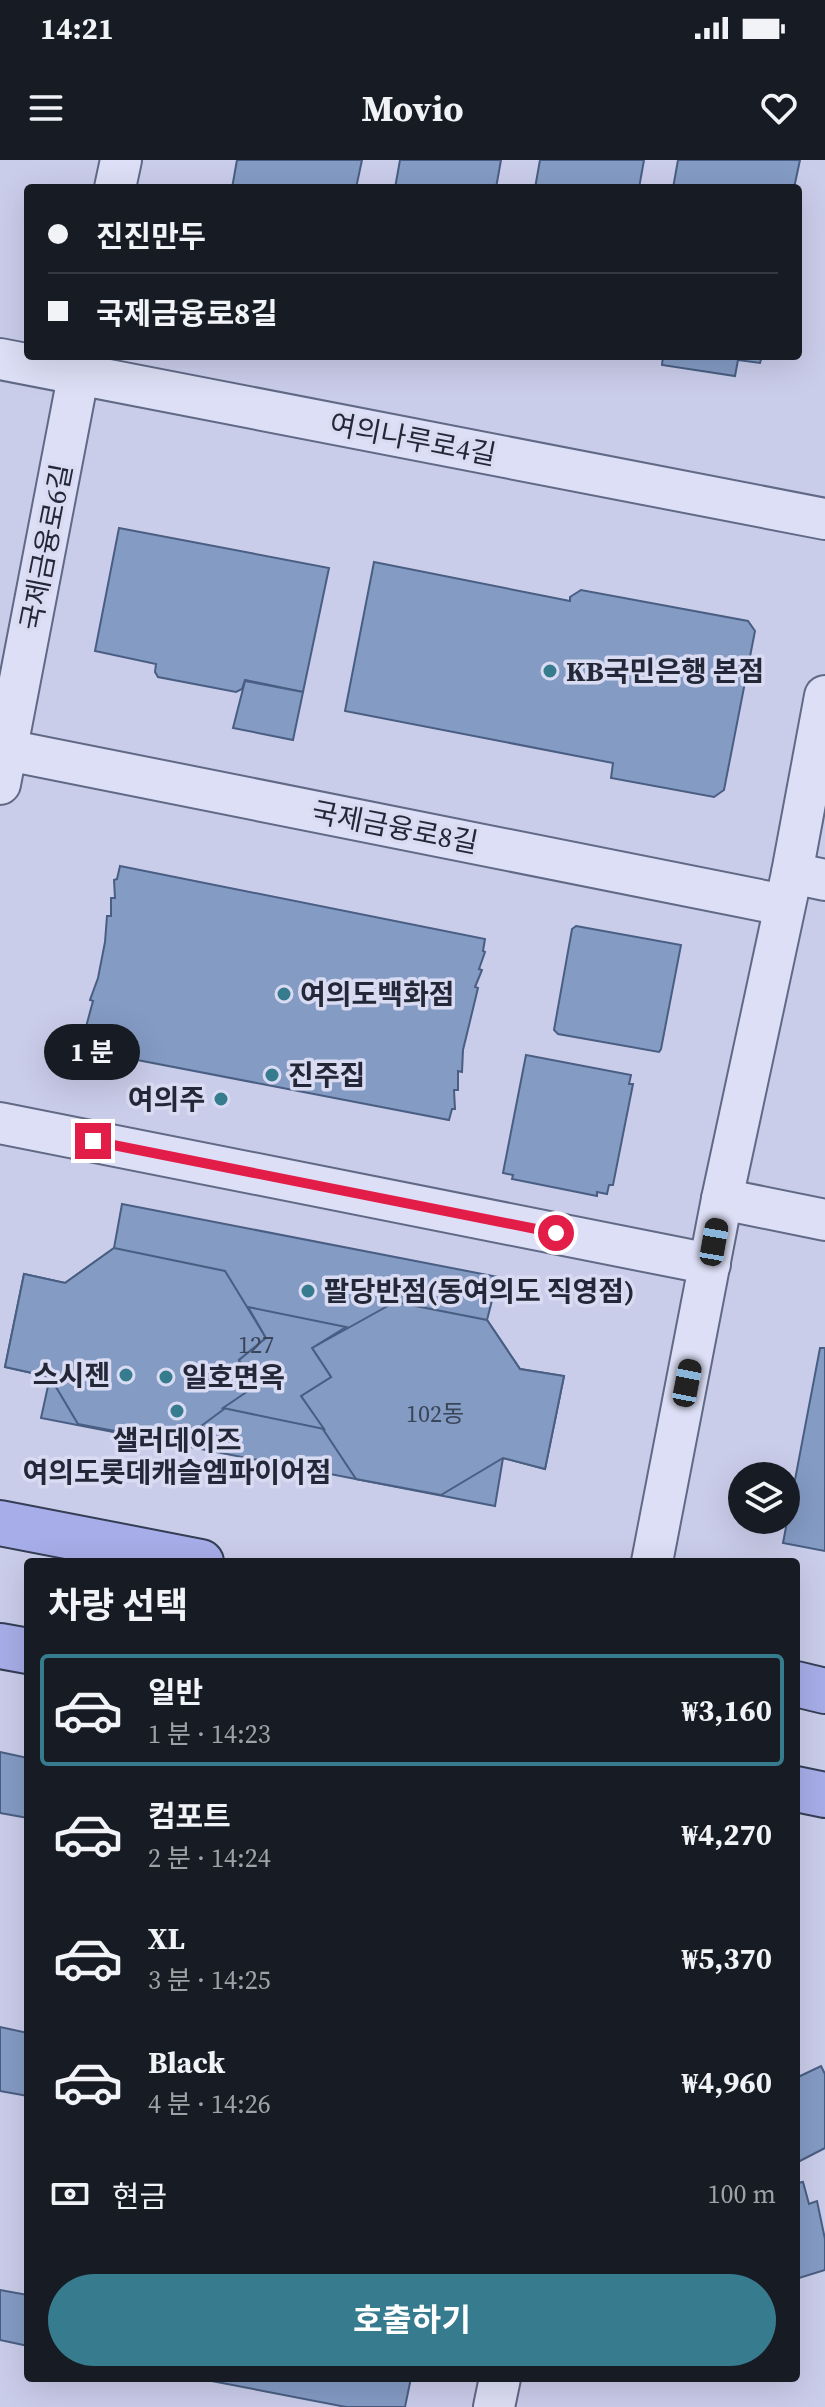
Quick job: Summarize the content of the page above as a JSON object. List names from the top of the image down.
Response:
{
  "streets": {
    "street": ["여의나루로4길", "국제금융로6길", "국제금융로8길"]
  },
  "crossings": [
    ["여의나루로4길", "국제금융로6길"],
    ["국제금융로6길", "국제금융로8길"]
  ],
  "places": [
    "KB국민은행 본점",
    "여의도백화점",
    "진주집",
    "여의주",
    "팔당반점(동여의도 직영점)",
    "스시젠",
    "일호면옥",
    "샐러데이즈 여의도롯데캐슬엠파이어점"
  ],
  "house_numbers": ["127", "102동"],
  "page": {
    "status": "14:21",
    "header": "Movio",
    "banner": ["진진만두", "국제금융로8길"],
    "bubble": "1 분",
    "heading": "차량 선택",
    "list": [
      {
        "name": "일반",
        "note": "1 분 · 14:23",
        "value": "₩3,160"
      },
      {
        "name": "컴포트",
        "note": "2 분 · 14:24",
        "value": "₩4,270"
      },
      {
        "name": "XL",
        "note": "3 분 · 14:25",
        "value": "₩5,370"
      },
      {
        "name": "Black",
        "note": "4 분 · 14:26",
        "value": "₩4,960"
      }
    ],
    "pay": ["현금", "100 m"],
    "buttons": "호출하기"
  }
}
